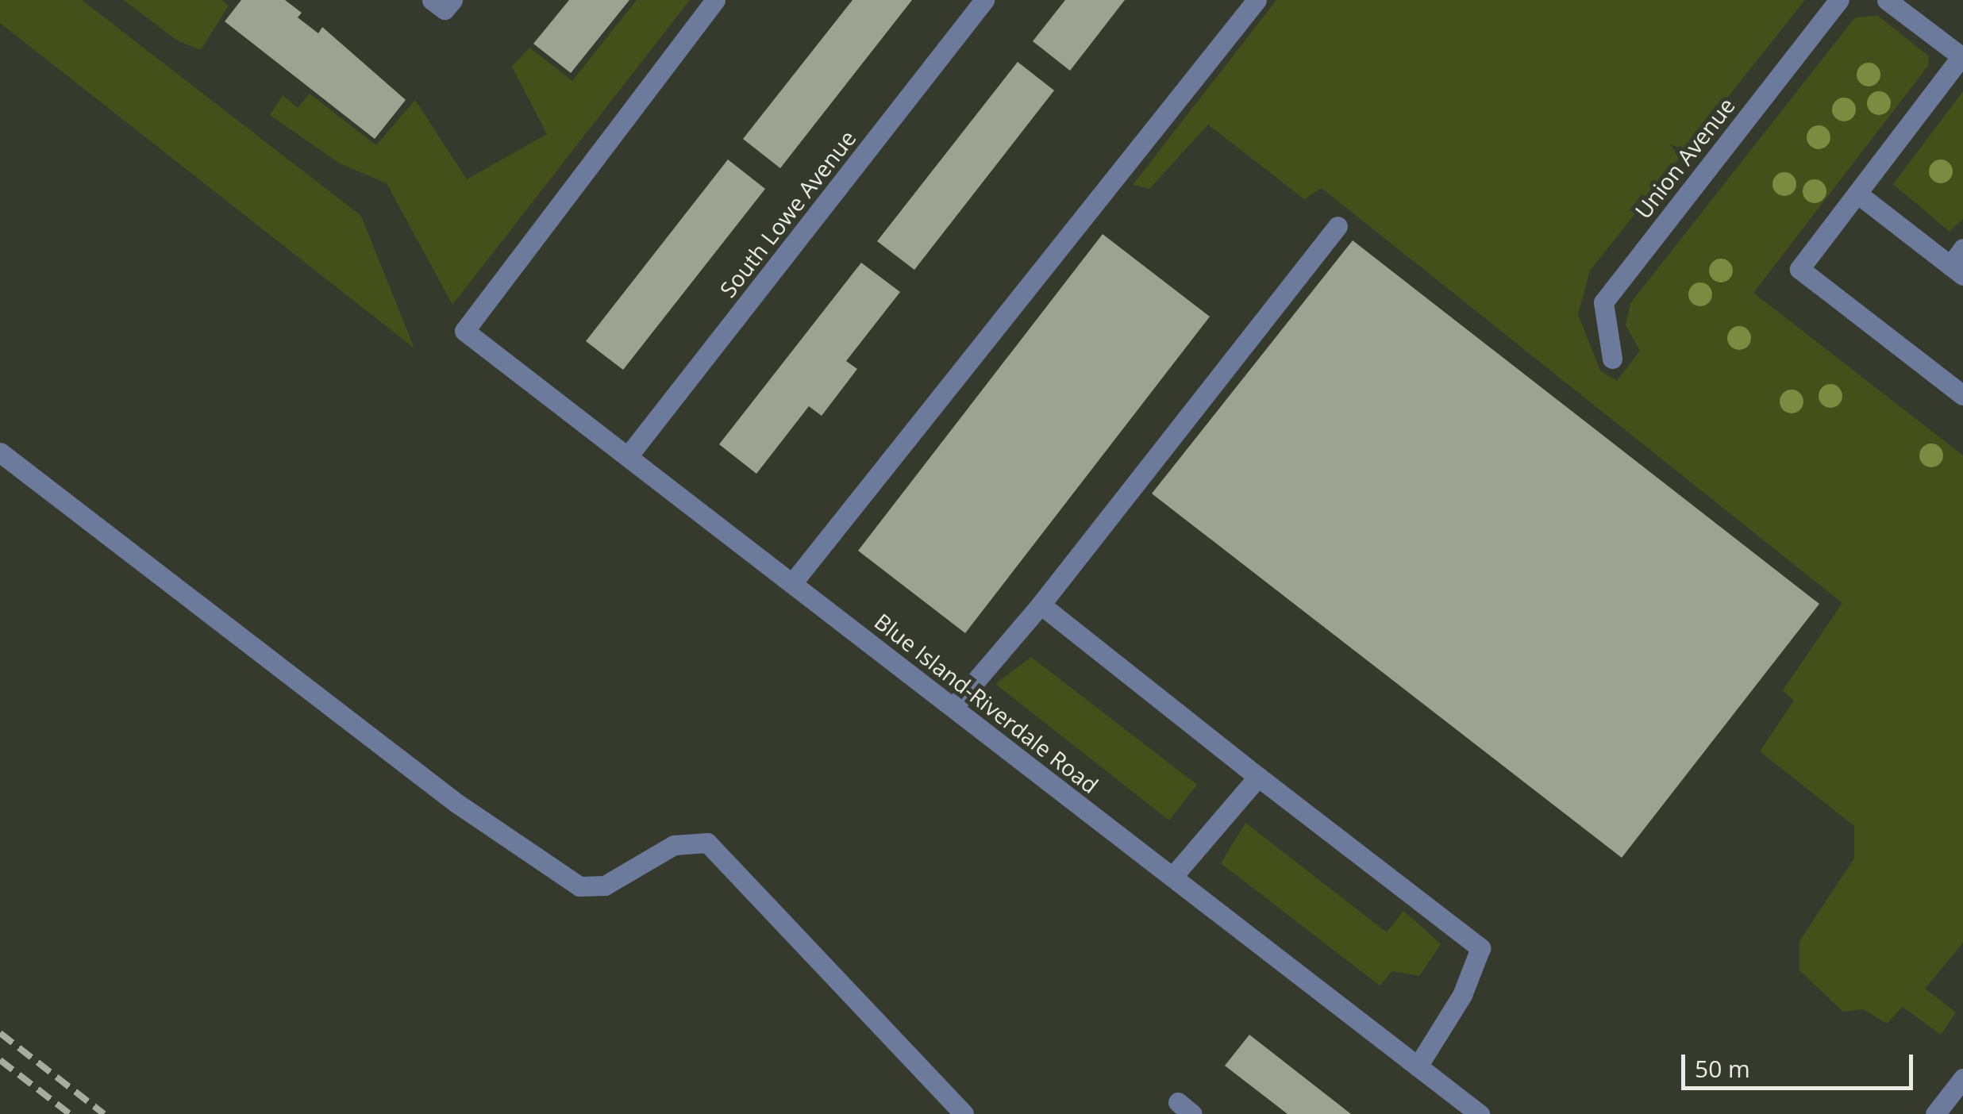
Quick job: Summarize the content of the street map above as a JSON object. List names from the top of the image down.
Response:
{
  "streets": {
    "street": ["Union Avenue", "South Lowe Avenue", "Blue Island-Riverdale Road"]
  },
  "crossings": [
    ["South Lowe Avenue", "Blue Island-Riverdale Road"]
  ],
  "scale_bar": "50 m"
}
